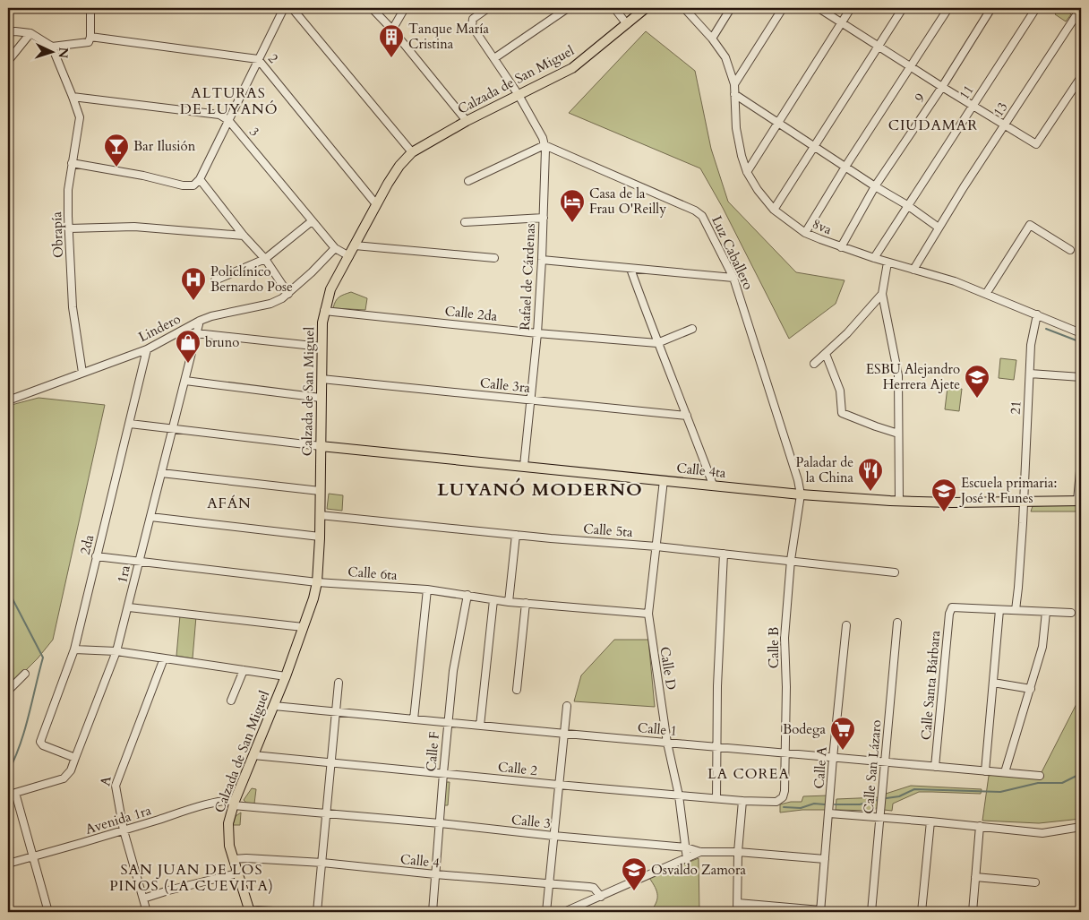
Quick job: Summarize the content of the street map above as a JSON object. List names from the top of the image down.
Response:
{
  "streets": {
    "main road": ["Calzada de San Miguel", "Calle 4ta"],
    "street": [
      "2",
      "11",
      "9",
      "13",
      "3",
      "8va",
      "Obrapía",
      "Luz Caballero",
      "Rafael de Cárdenas",
      "Calle 2da",
      "Lindero",
      "Calle 3ra",
      "21",
      "Calle 5ta",
      "2da",
      "Calle 6ta",
      "1ra",
      "Calle B",
      "Calle D",
      "Calle Santa Bárbara",
      "Calle 1",
      "Calle F",
      "Calle San Lázaro",
      "Calle A",
      "Calle 2",
      "A",
      "Avenida 1ra",
      "Calle 3",
      "Calle 4"
    ]
  },
  "crossings": [
    ["2", "Calzada de San Miguel"],
    ["2", "Obrapía"],
    ["Calzada de San Miguel", "3"],
    ["Calzada de San Miguel", "Rafael de Cárdenas"],
    ["Calzada de San Miguel", "Calle 2da"],
    ["Calzada de San Miguel", "Calle 3ra"],
    ["Calzada de San Miguel", "Calle 4ta"],
    ["Calzada de San Miguel", "Calle 5ta"],
    ["Calzada de San Miguel", "Calle 6ta"],
    ["Calzada de San Miguel", "Calle 1"],
    ["Calzada de San Miguel", "Calle 2"],
    ["Calzada de San Miguel", "Avenida 1ra"],
    ["Calzada de San Miguel", "Calle 3"],
    ["Calzada de San Miguel", "Calle 4"],
    ["11", "8va"],
    ["9", "8va"],
    ["13", "8va"],
    ["3", "Lindero"],
    ["8va", "21"],
    ["Obrapía", "Lindero"],
    ["Luz Caballero", "Rafael de Cárdenas"],
    ["Luz Caballero", "Calle 4ta"],
    ["Luz Caballero", "Calle B"],
    ["Rafael de Cárdenas", "Calle 2da"],
    ["Rafael de Cárdenas", "Calle 3ra"],
    ["Rafael de Cárdenas", "Calle 4ta"],
    ["Lindero", "2da"],
    ["Lindero", "1ra"],
    ["21", "Calle 4ta"],
    ["Calle 4ta", "Calle B"],
    ["Calle 4ta", "Calle D"],
    ["Calle 5ta", "Calle B"],
    ["Calle 5ta", "Calle D"],
    ["2da", "Calle 6ta"],
    ["2da", "1ra"],
    ["Calle 6ta", "1ra"],
    ["Calle 6ta", "Calle D"],
    ["Calle 6ta", "Calle F"],
    ["1ra", "Avenida 1ra"],
    ["Calle B", "Calle 1"],
    ["Calle B", "Calle 2"],
    ["Calle D", "Calle 1"],
    ["Calle D", "Calle 2"],
    ["Calle D", "Calle 3"],
    ["Calle Santa Bárbara", "Calle 1"],
    ["Calle 1", "Calle F"],
    ["Calle 1", "Calle San Lázaro"],
    ["Calle 1", "Calle A"],
    ["Calle F", "Calle 2"],
    ["Calle F", "Calle 3"],
    ["Calle F", "Calle 4"],
    ["Calle A", "Calle 3"],
    ["A", "Avenida 1ra"],
    ["Avenida 1ra", "Calle 3"]
  ],
  "districts": [
    "ALTURAS DE LUYANÓ",
    "CIUDAMAR",
    "LUYANÓ MODERNO",
    "AFÁN",
    "LA COREA",
    "SAN JUAN DE LOS PINOS (LA CUEVITA)"
  ],
  "places": {
    "building": ["Tanque María Cristina"],
    "bar": ["Bar Ilusión"],
    "hotel": ["Casa de la Frau O'Reilly"],
    "hospital": ["Policlínico Bernardo Pose"],
    "shop": ["bruno"],
    "school or university": ["ESBU Alejandro Herrera Ajete", "Escuela primaria: José R Funes", "Osvaldo Zamora"],
    "restaurant": ["Paladar de la China"],
    "supermarket": ["Bodega"]
  },
  "north": "right"
}
